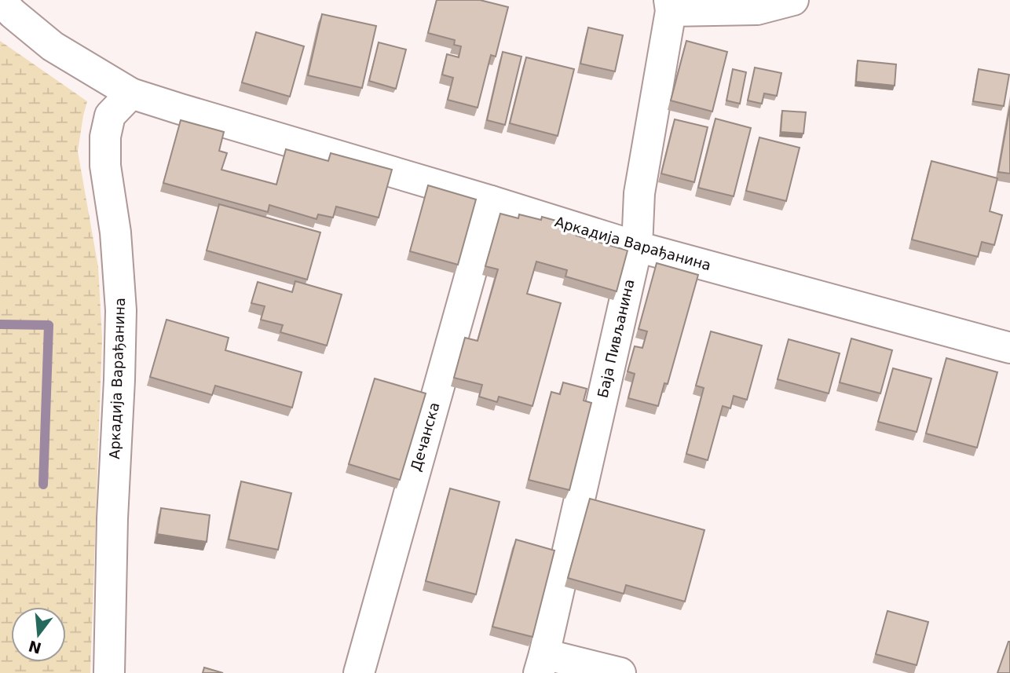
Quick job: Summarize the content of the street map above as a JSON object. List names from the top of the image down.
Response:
{
  "streets": {
    "street": ["Аркадија Варађанина", "Баја Пивљанина", "Дечанска"]
  },
  "crossings": [
    ["Аркадија Варађанина", "Баја Пивљанина"],
    ["Аркадија Варађанина", "Дечанска"]
  ],
  "north": "bottom"
}
